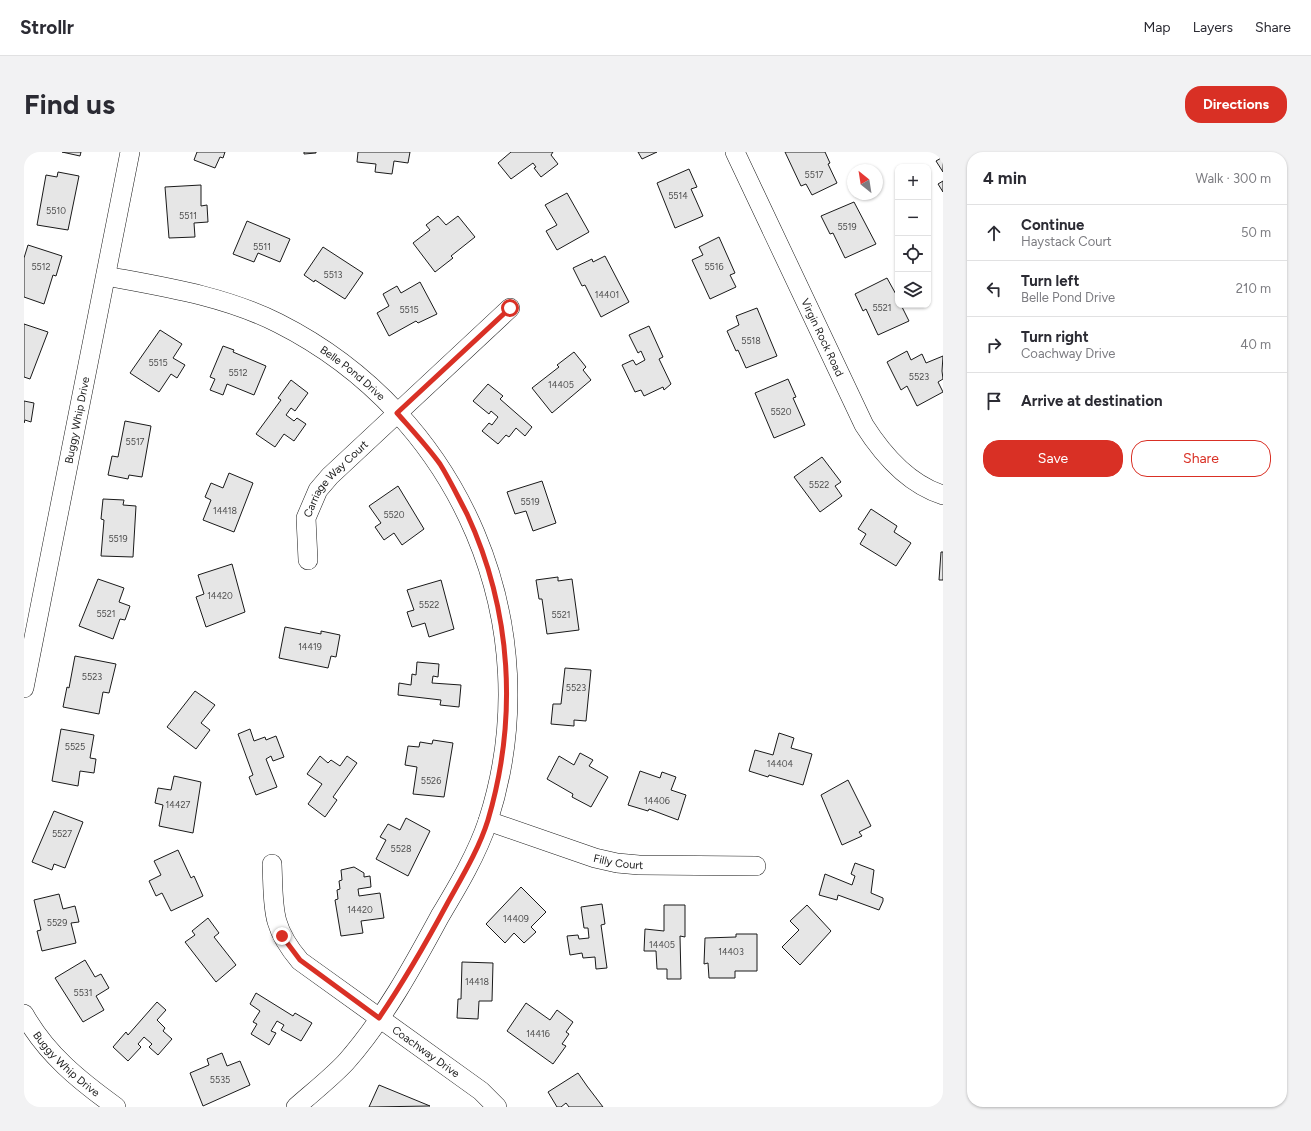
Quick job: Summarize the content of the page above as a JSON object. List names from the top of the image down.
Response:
{
  "streets": {
    "street": [
      "Virgin Rock Road",
      "Belle Pond Drive",
      "Buggy Whip Drive",
      "Carriage Way Court",
      "Filly Court",
      "Coachway Drive"
    ]
  },
  "crossings": [
    ["Belle Pond Drive", "Buggy Whip Drive"],
    ["Belle Pond Drive", "Carriage Way Court"],
    ["Belle Pond Drive", "Filly Court"],
    ["Belle Pond Drive", "Coachway Drive"]
  ],
  "house_numbers": [
    "5517",
    "5514",
    "5510",
    "5511",
    "5519",
    "5511",
    "5512",
    "5516",
    "5513",
    "14401",
    "5521",
    "5515",
    "5518",
    "5515",
    "5512",
    "5523",
    "14405",
    "5520",
    "5517",
    "5522",
    "5519",
    "14418",
    "5520",
    "5519",
    "14420",
    "5522",
    "5521",
    "5521",
    "14419",
    "5523",
    "5523",
    "5525",
    "14404",
    "5526",
    "14406",
    "14427",
    "5527",
    "5528",
    "14420",
    "14409",
    "5529",
    "14405",
    "14403",
    "14418",
    "5531",
    "14416",
    "5535"
  ],
  "north": "top left",
  "page": {
    "header": "Strollr",
    "nav": ["Map", "Layers", "Share"],
    "buttons": [
      "Directions",
      ["Save", "Share"]
    ],
    "title": "Find us",
    "heading": ["4 min", "Walk · 300 m"],
    "map_buttons": ["+", "−"],
    "list": [
      ["Continue", "Haystack Court", "50 m"],
      ["Turn left", "Belle Pond Drive", "210 m"],
      ["Turn right", "Coachway Drive", "40 m"],
      "Arrive at destination"
    ]
  }
}
